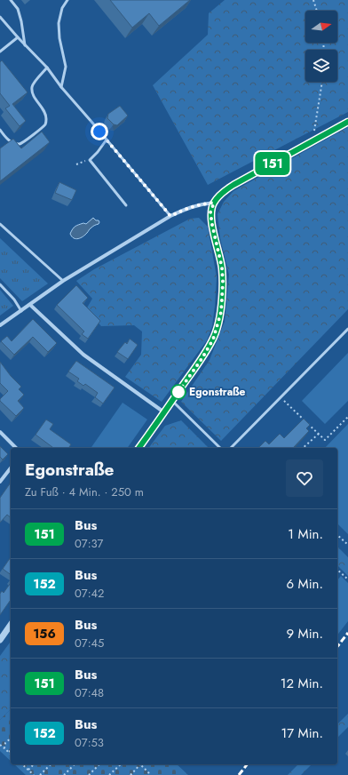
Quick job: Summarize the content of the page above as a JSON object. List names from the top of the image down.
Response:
{
  "places": ["Egonstraße"],
  "lines": ["bus line 151"],
  "north": "right",
  "page": {
    "on_map": "151",
    "heading": ["Egonstraße", "Zu Fuß · 4 Min. · 250 m"],
    "list": [
      {
        "mark": "151",
        "name": "Bus",
        "note": "07:37",
        "value": "1 Min."
      },
      {
        "mark": "152",
        "name": "Bus",
        "note": "07:42",
        "value": "6 Min."
      },
      {
        "mark": "156",
        "name": "Bus",
        "note": "07:45",
        "value": "9 Min."
      },
      {
        "mark": "151",
        "name": "Bus",
        "note": "07:48",
        "value": "12 Min."
      },
      {
        "mark": "152",
        "name": "Bus",
        "note": "07:53",
        "value": "17 Min."
      }
    ]
  }
}
